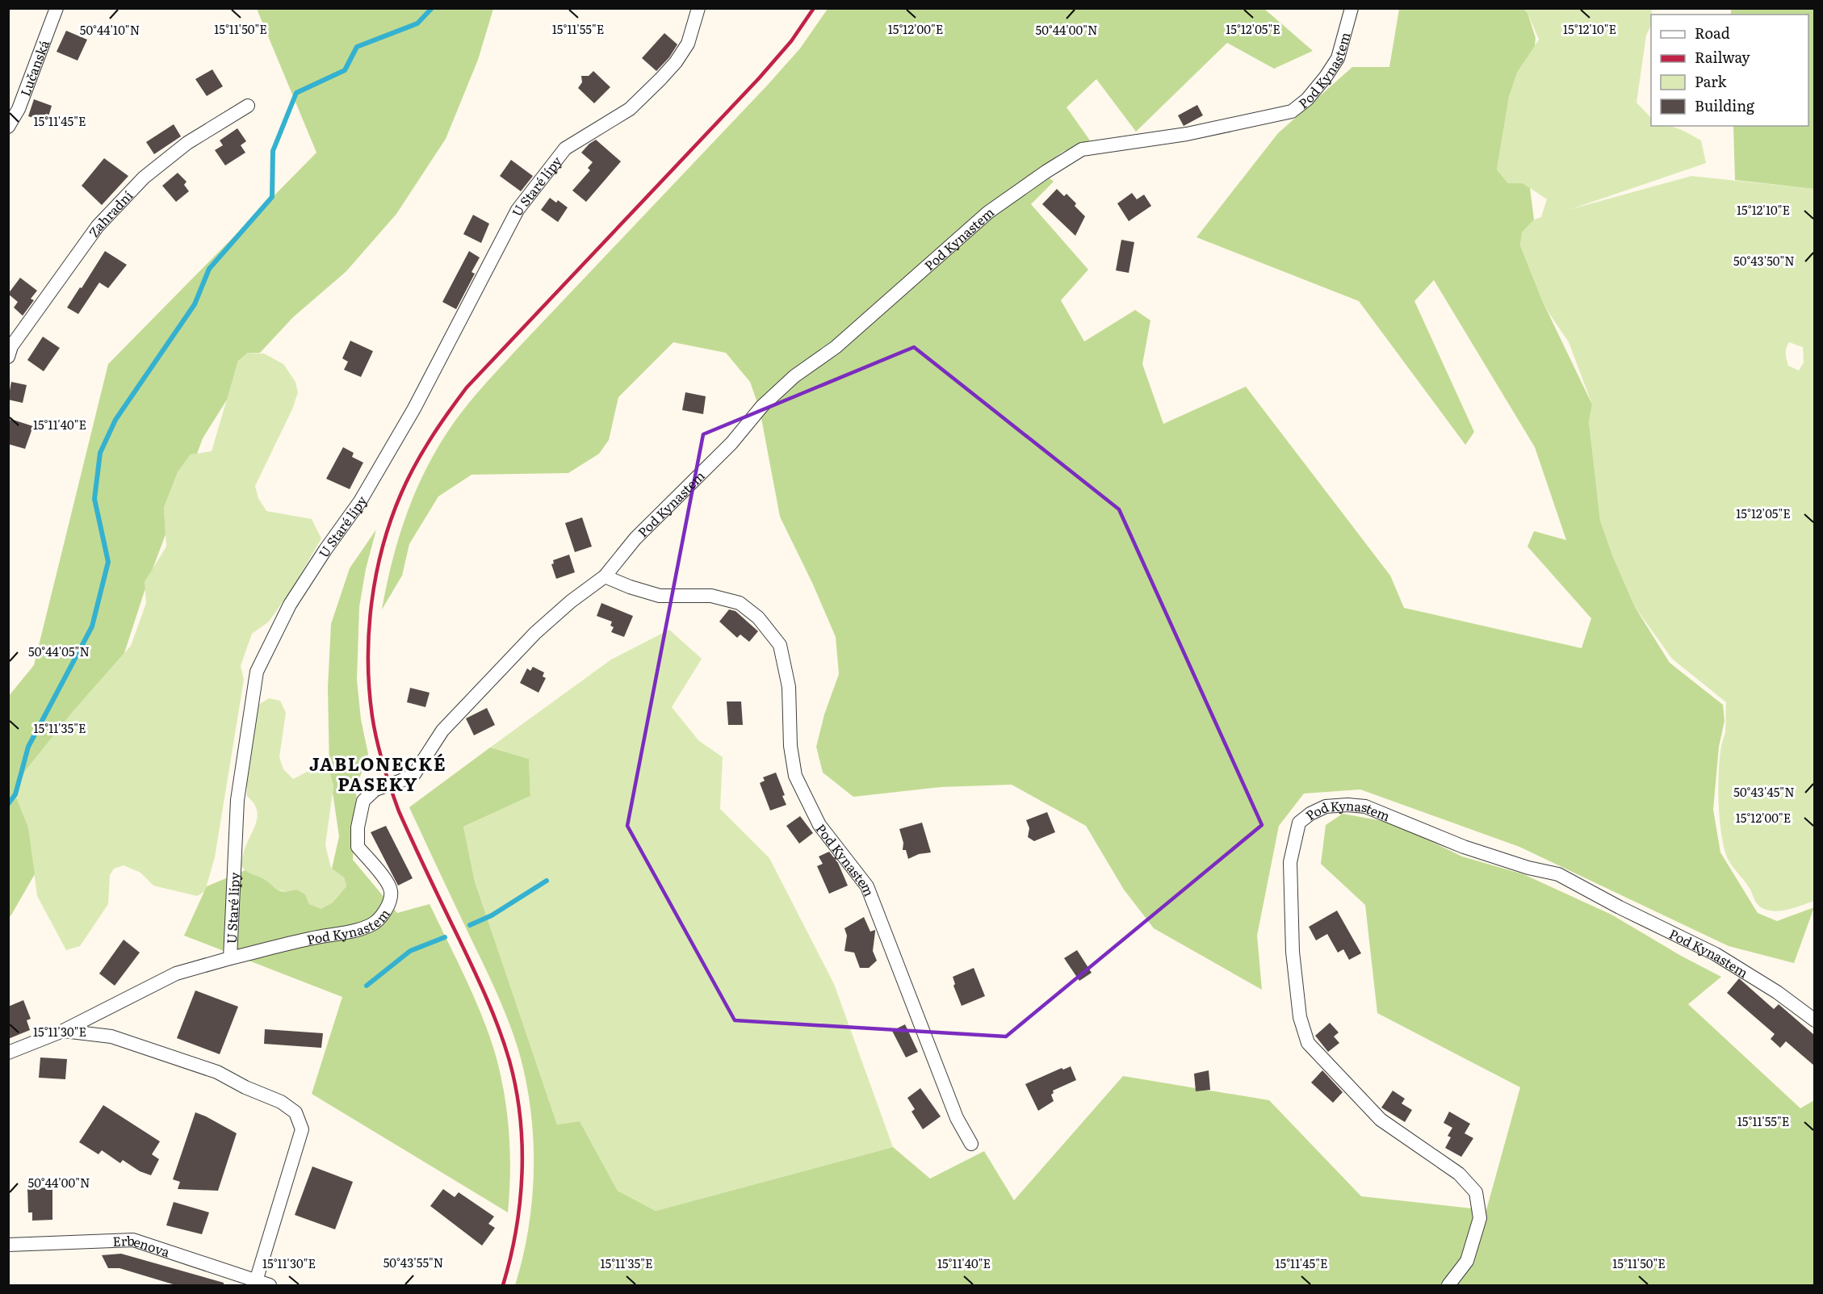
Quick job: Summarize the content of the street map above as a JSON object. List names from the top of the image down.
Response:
{
  "streets": {
    "street": [
      "Pod Kynastem",
      "Lučanská",
      "U Staré lípy",
      "Zahradní",
      "Erbenova"
    ]
  },
  "crossings": [
    ["Pod Kynastem", "U Staré lípy"],
    ["U Staré lípy", "Erbenova"]
  ],
  "districts": ["JABLONECKÉ PASEKY"],
  "legend": [
    "Road",
    "Railway",
    "Park",
    "Building"
  ],
  "coordinates": [
    "15°11'50\"E",
    "15°11'55\"E",
    "15°12'00\"E",
    "15°12'05\"E",
    "15°12'10\"E",
    "50°44'10\"N",
    "50°44'00\"N",
    "15°11'45\"E",
    "50°43'50\"N",
    "15°11'40\"E",
    "50°44'05\"N",
    "15°11'35\"E",
    "50°43'45\"N",
    "15°11'30\"E",
    "50°43'55\"N"
  ]
}
